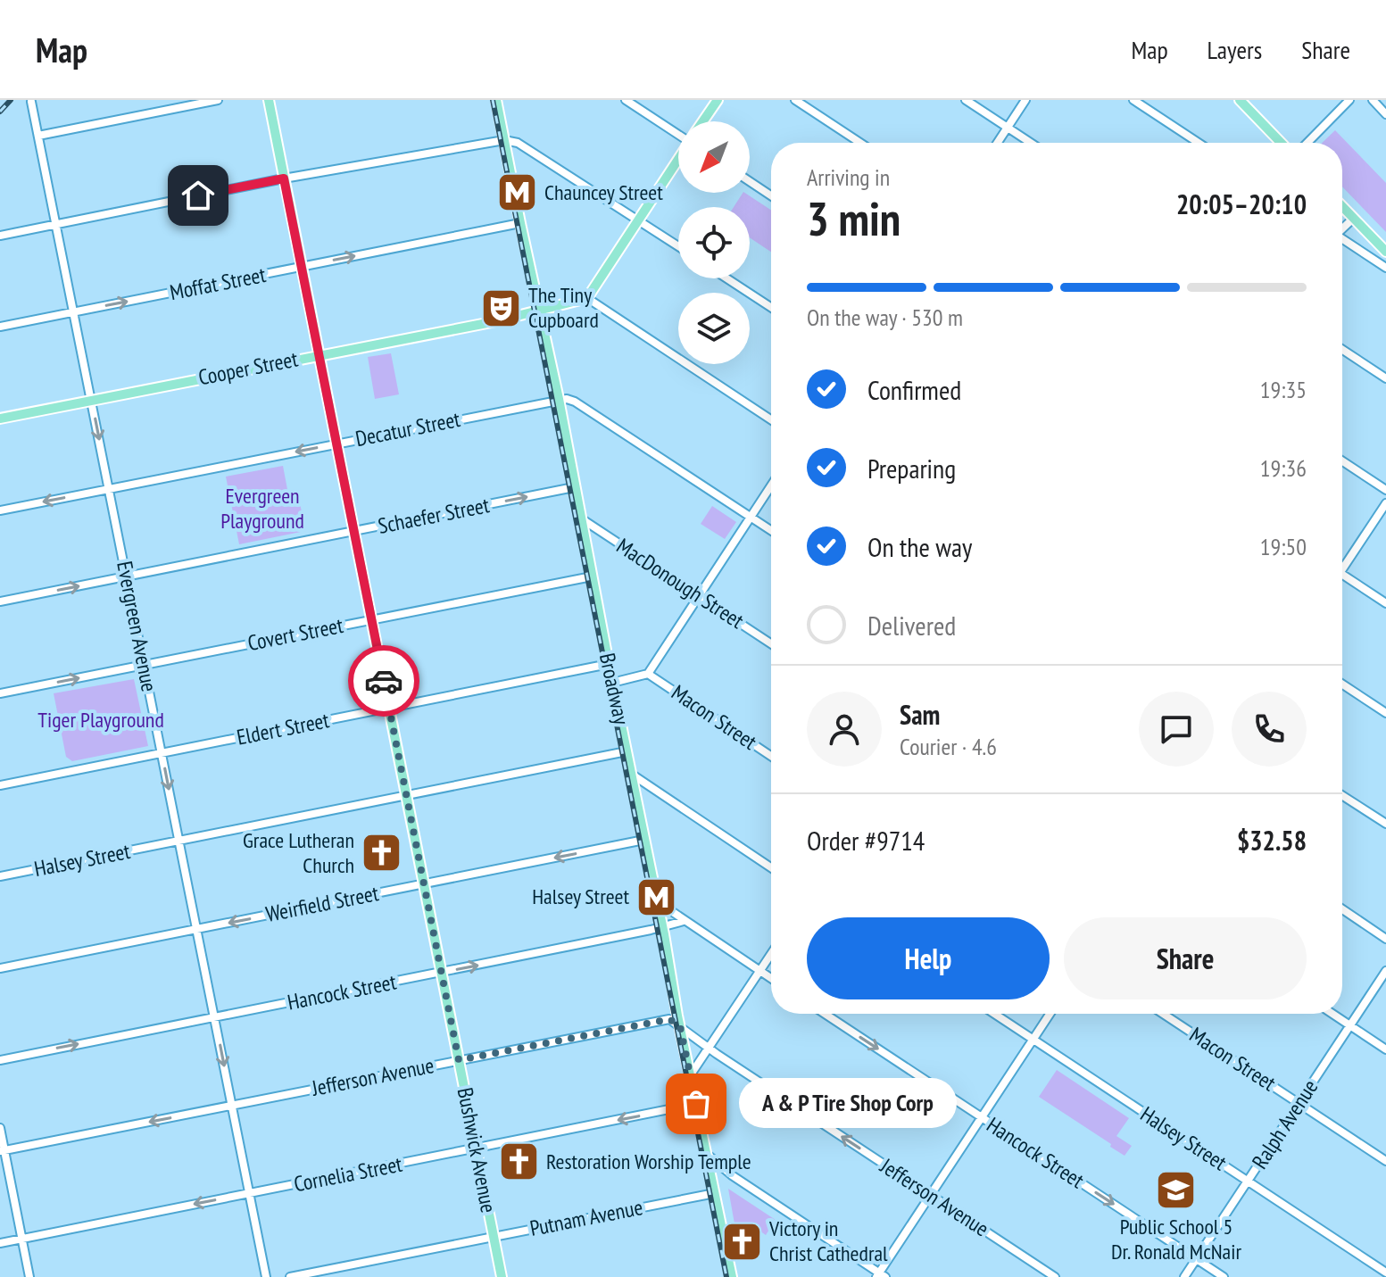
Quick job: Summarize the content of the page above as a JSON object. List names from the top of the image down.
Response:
{
  "streets": {
    "main road": ["Cooper Street", "Broadway", "Bushwick Avenue"],
    "street": [
      "Moffat Street",
      "Decatur Street",
      "Schaefer Street",
      "MacDonough Street",
      "Evergreen Avenue",
      "Covert Street",
      "Macon Street",
      "Eldert Street",
      "Halsey Street",
      "Weirfield Street",
      "Hancock Street",
      "Jefferson Avenue",
      "Ralph Avenue",
      "Cornelia Street",
      "Putnam Avenue"
    ]
  },
  "crossings": [
    ["Moffat Street", "Evergreen Avenue"],
    ["Moffat Street", "Broadway"],
    ["Moffat Street", "Bushwick Avenue"],
    ["Cooper Street", "Evergreen Avenue"],
    ["Cooper Street", "Broadway"],
    ["Cooper Street", "Bushwick Avenue"],
    ["Decatur Street", "Evergreen Avenue"],
    ["Decatur Street", "Broadway"],
    ["Decatur Street", "Bushwick Avenue"],
    ["Schaefer Street", "Evergreen Avenue"],
    ["Schaefer Street", "Broadway"],
    ["Schaefer Street", "Bushwick Avenue"],
    ["MacDonough Street", "Broadway"],
    ["Evergreen Avenue", "Covert Street"],
    ["Evergreen Avenue", "Eldert Street"],
    ["Evergreen Avenue", "Halsey Street"],
    ["Evergreen Avenue", "Weirfield Street"],
    ["Evergreen Avenue", "Hancock Street"],
    ["Evergreen Avenue", "Jefferson Avenue"],
    ["Evergreen Avenue", "Cornelia Street"],
    ["Covert Street", "Broadway"],
    ["Covert Street", "Bushwick Avenue"],
    ["Broadway", "Eldert Street"],
    ["Broadway", "Halsey Street"],
    ["Broadway", "Weirfield Street"],
    ["Broadway", "Hancock Street"],
    ["Broadway", "Jefferson Avenue"],
    ["Broadway", "Cornelia Street"],
    ["Broadway", "Putnam Avenue"],
    ["Macon Street", "Ralph Avenue"],
    ["Eldert Street", "Bushwick Avenue"],
    ["Halsey Street", "Ralph Avenue"],
    ["Halsey Street", "Bushwick Avenue"],
    ["Weirfield Street", "Bushwick Avenue"],
    ["Hancock Street", "Ralph Avenue"],
    ["Hancock Street", "Bushwick Avenue"],
    ["Jefferson Avenue", "Bushwick Avenue"],
    ["Bushwick Avenue", "Cornelia Street"],
    ["Bushwick Avenue", "Putnam Avenue"]
  ],
  "one_way": [
    "Moffat Street",
    "Decatur Street",
    "Schaefer Street",
    "Weirfield Street",
    "Hancock Street",
    "Jefferson Avenue",
    "Cornelia Street"
  ],
  "parks": ["Evergreen Playground", "Tiger Playground"],
  "places": {
    "metro station": ["Chauncey Street", "Halsey Street"],
    "theatre": ["The Tiny Cupboard"],
    "church": ["Grace Lutheran Church", "Restoration Worship Temple", "Victory in Christ Cathedral"],
    "other": ["A & P Tire Shop Corp"],
    "school or university": ["Public School 5 Dr. Ronald McNair"]
  },
  "north": "bottom left",
  "page": {
    "header": "Map",
    "nav": ["Map", "Layers", "Share"],
    "heading": ["3 min", "Arriving in", "20:05–20:10"],
    "panel": [
      "Sam",
      "Courier · 4.6",
      "Order #9714",
      "$32.58"
    ],
    "bar": "On the way · 530 m",
    "list": [
      ["Confirmed", "19:35"],
      ["Preparing", "19:36"],
      ["On the way", "19:50"],
      "Delivered"
    ],
    "buttons": ["Help", "Share"],
    "bubble": "A & P Tire Shop Corp"
  }
}
